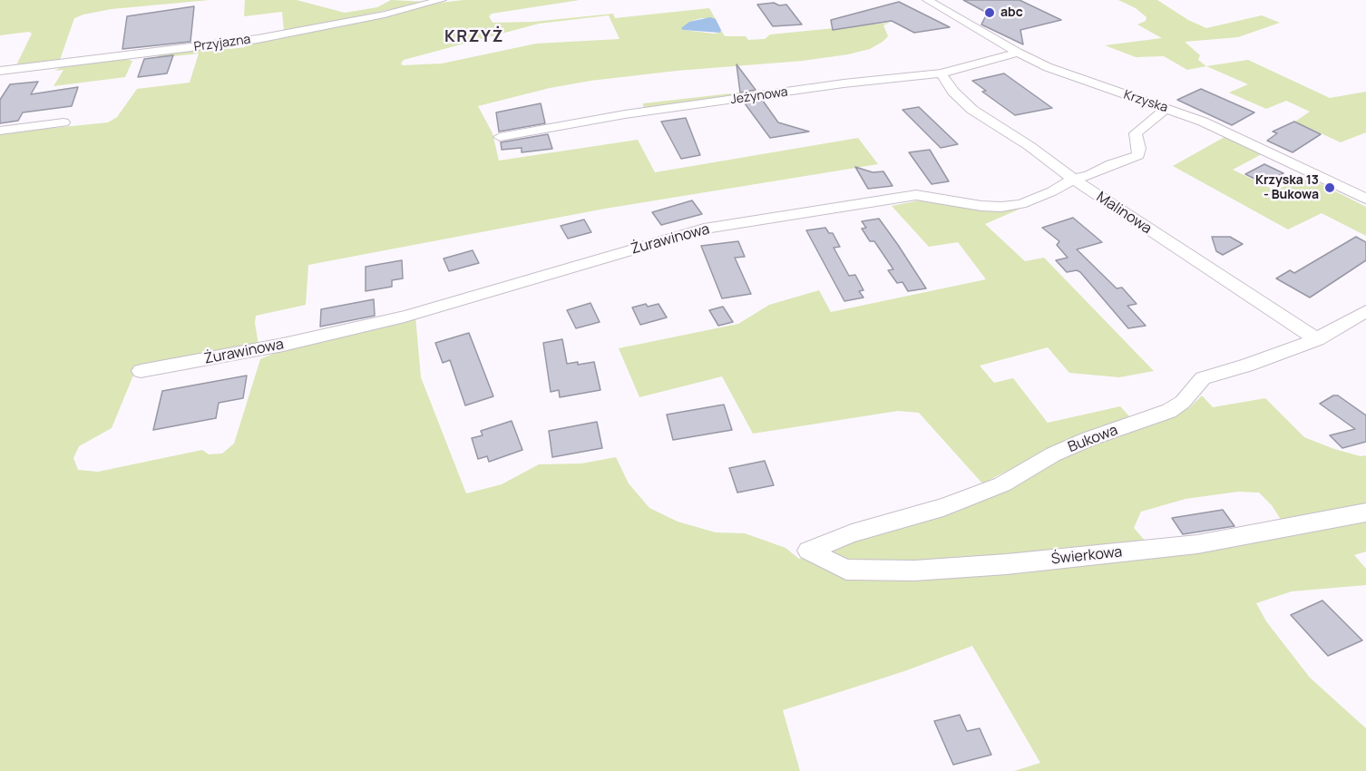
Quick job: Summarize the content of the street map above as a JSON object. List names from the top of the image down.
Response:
{
  "streets": {
    "street": [
      "Przyjazna",
      "Jeżynowa",
      "Krzyska",
      "Malinowa",
      "Żurawinowa",
      "Bukowa",
      "Świerkowa"
    ]
  },
  "crossings": [
    ["Jeżynowa", "Krzyska"],
    ["Jeżynowa", "Malinowa"],
    ["Krzyska", "Żurawinowa"],
    ["Malinowa", "Żurawinowa"],
    ["Malinowa", "Bukowa"],
    ["Bukowa", "Świerkowa"]
  ],
  "districts": ["KRZYŻ"],
  "places": ["abc", "Krzyska 13 - Bukowa"]
}
